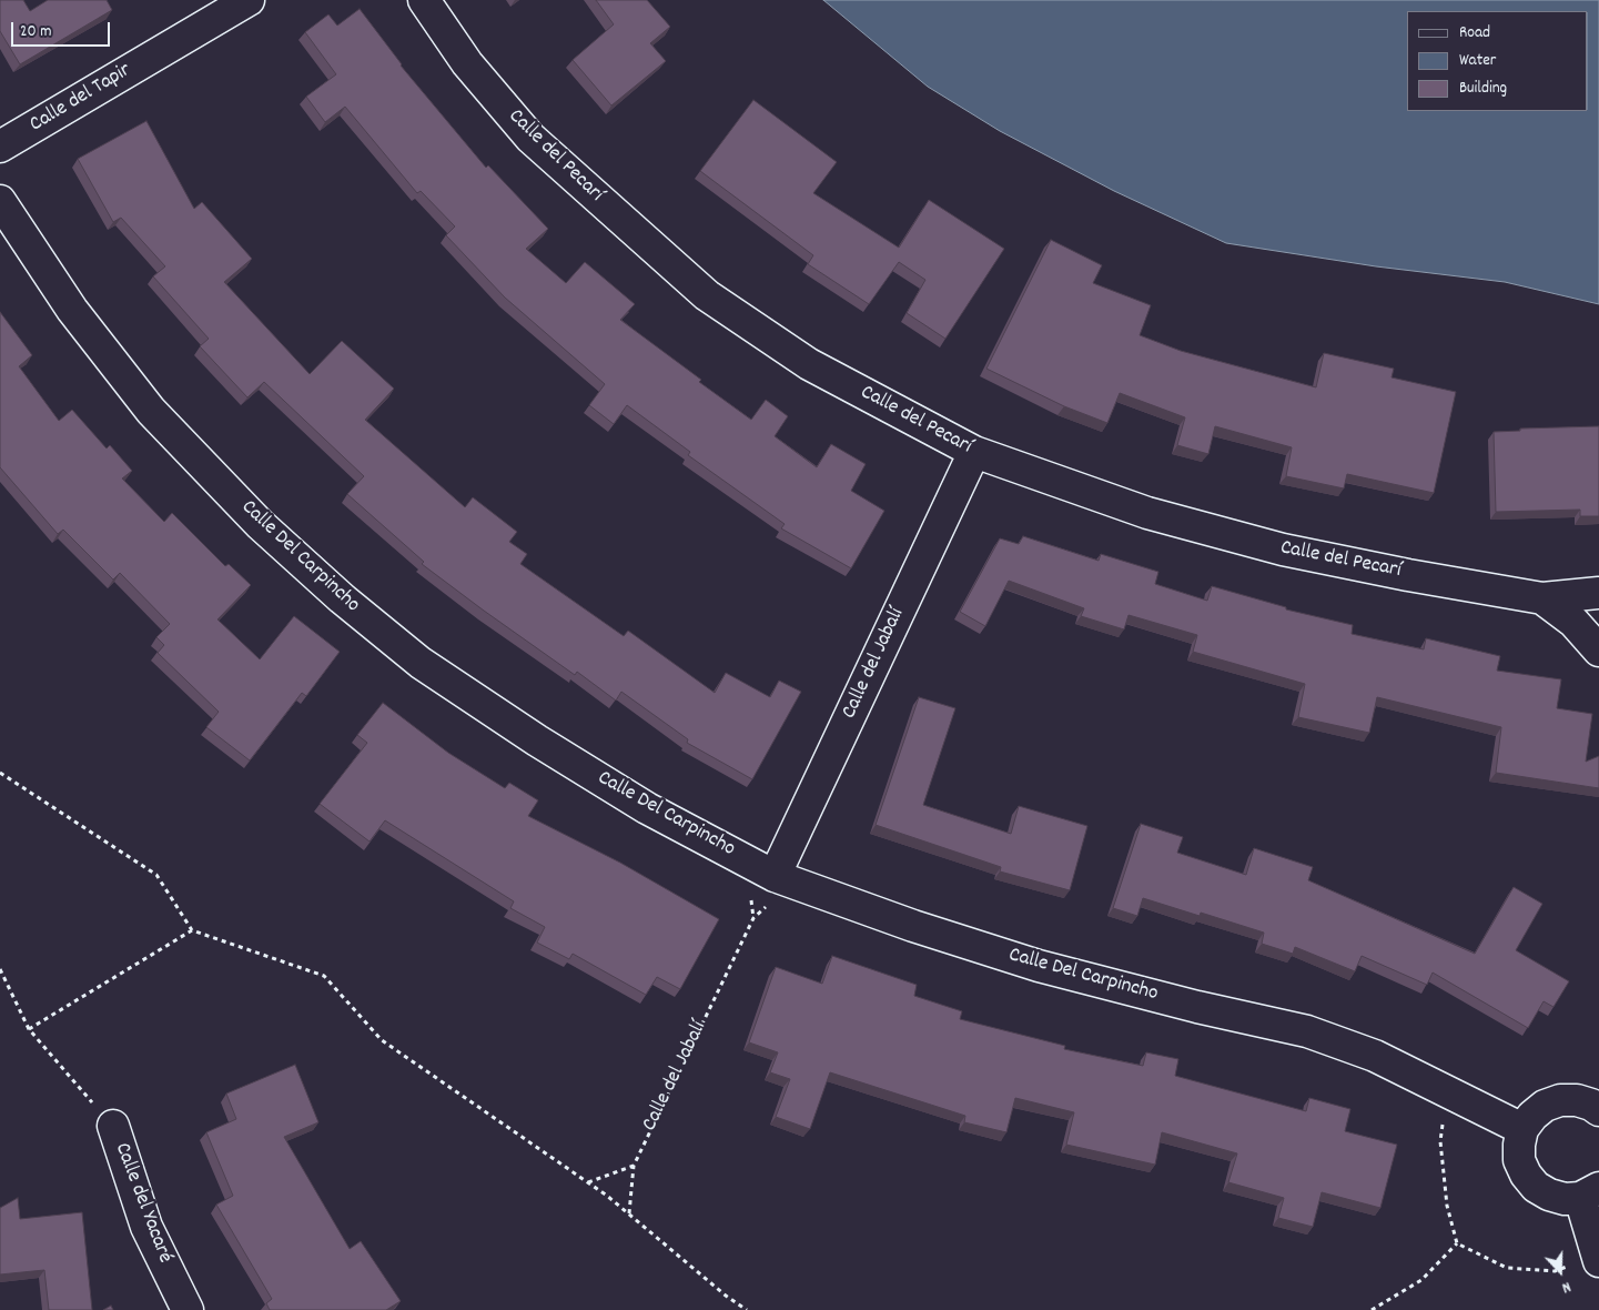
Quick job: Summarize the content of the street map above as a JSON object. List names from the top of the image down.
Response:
{
  "streets": {
    "street": [
      "Calle del Tapir",
      "Calle del Pecarí",
      "Calle Del Carpincho",
      "Calle del Jabalí",
      "Calle del Yacaré"
    ]
  },
  "crossings": [
    ["Calle del Pecarí", "Calle del Jabalí"],
    ["Calle Del Carpincho", "Calle del Jabalí"]
  ],
  "legend": ["Road", "Water", "Building"],
  "scale_bar": "20 m",
  "north": "bottom"
}
